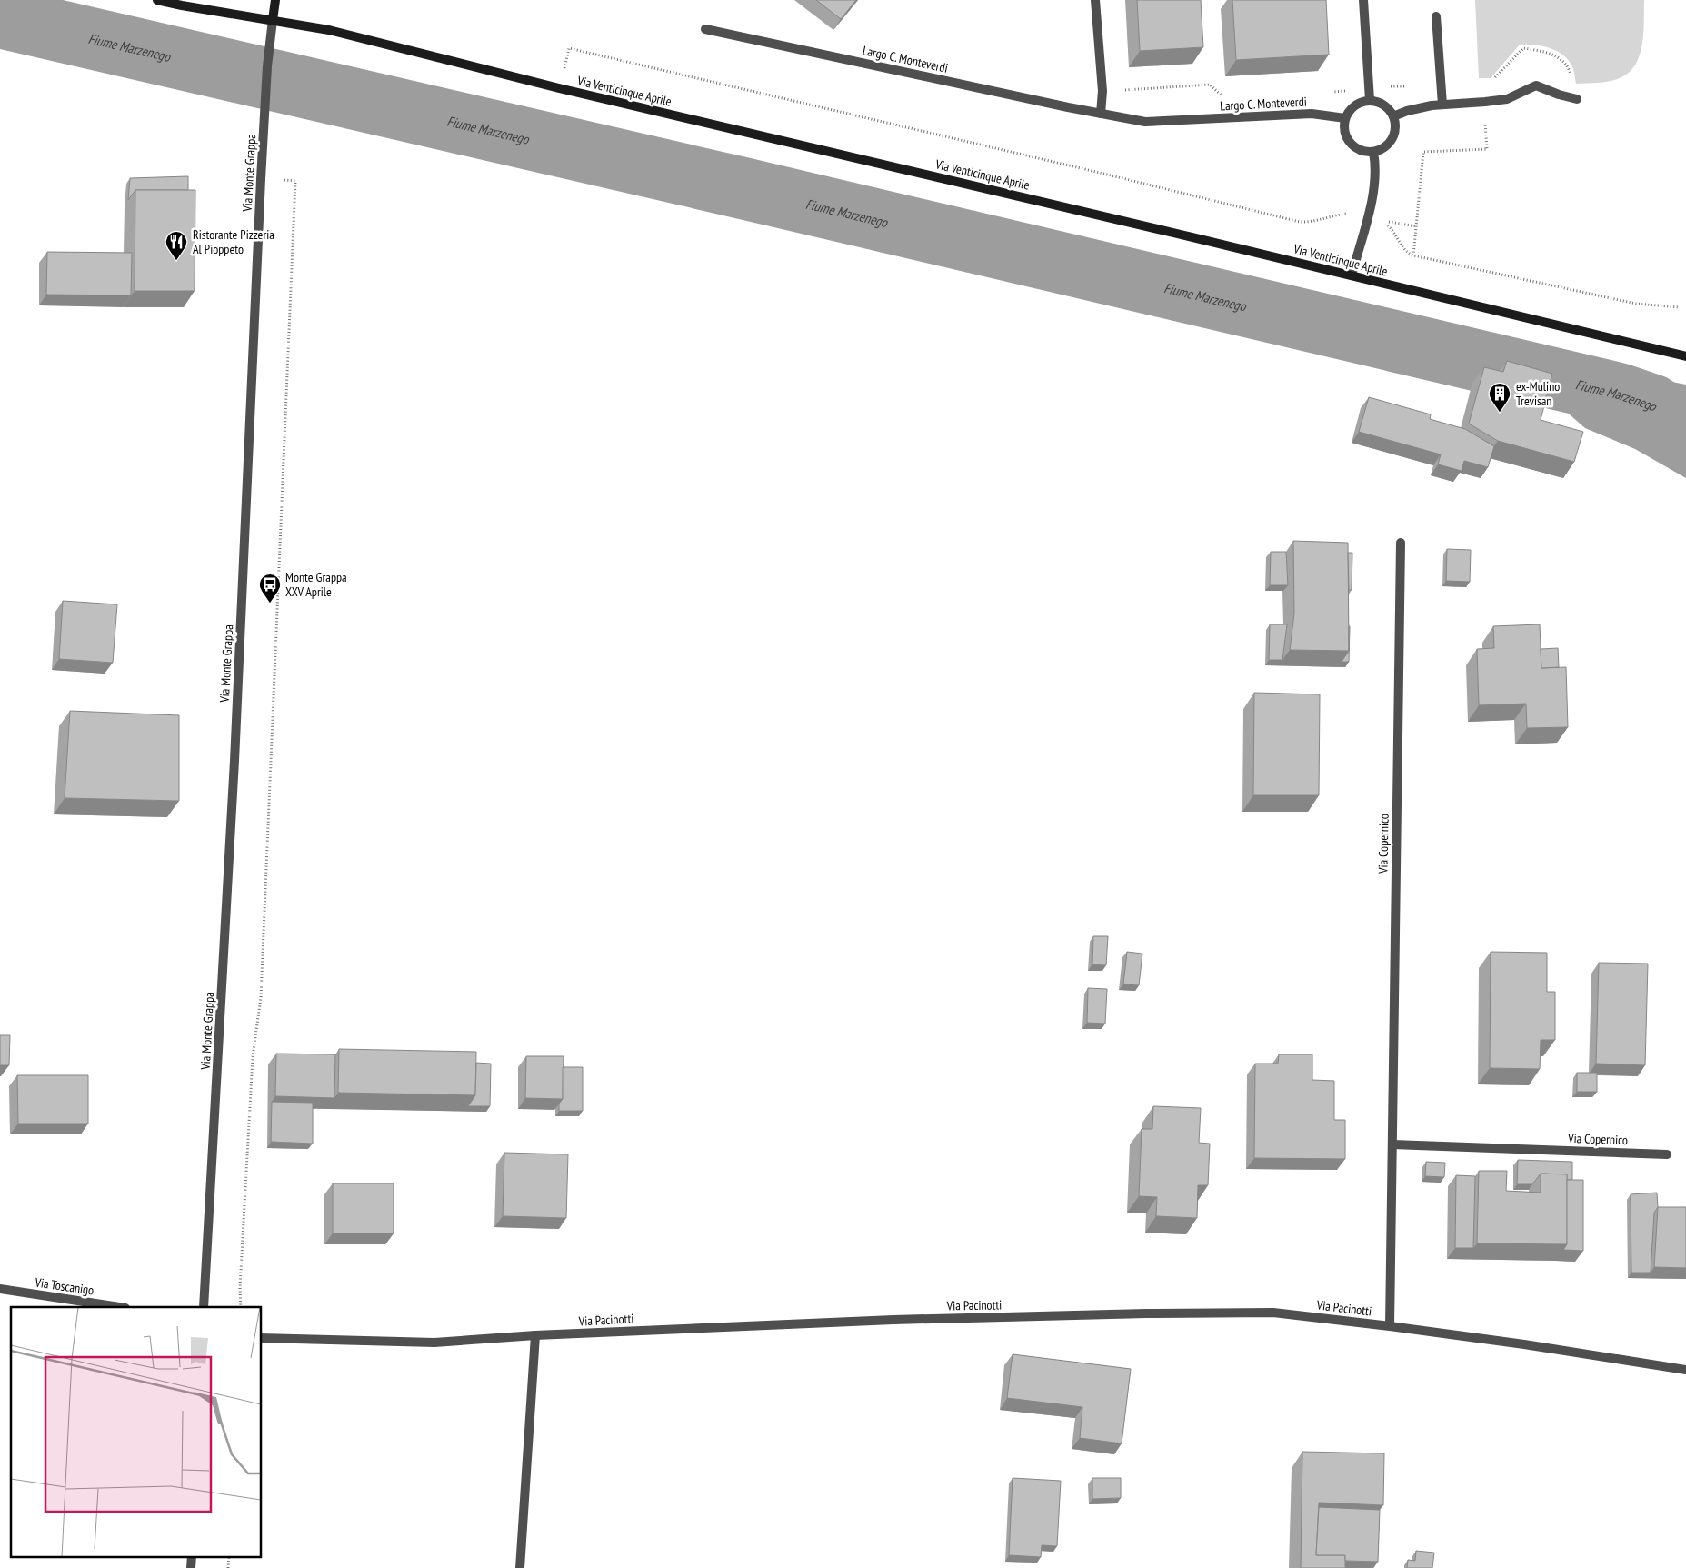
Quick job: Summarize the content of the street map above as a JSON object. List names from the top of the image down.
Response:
{
  "streets": {
    "main road": ["Via Venticinque Aprile"],
    "street": [
      "Largo C. Monteverdi",
      "Via Monte Grappa",
      "Via Copernico",
      "Via Toscanigo",
      "Via Pacinotti"
    ]
  },
  "crossings": [
    ["Via Venticinque Aprile", "Via Monte Grappa"],
    ["Via Copernico", "Via Pacinotti"]
  ],
  "water": ["Fiume Marzenego"],
  "places": {
    "restaurant": ["Ristorante Pizzeria Al Pioppeto"],
    "building": ["ex-Mulino Trevisan"],
    "bus stop": ["Monte Grappa XXV Aprile"]
  }
}
